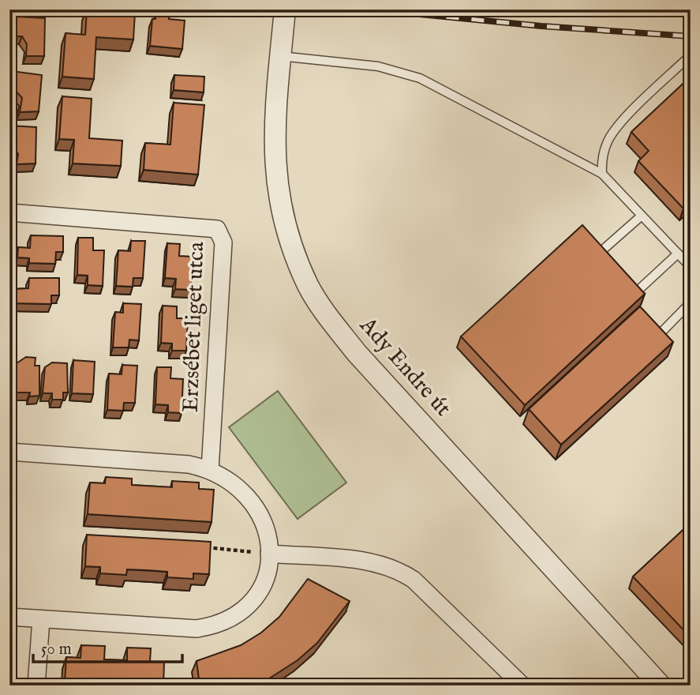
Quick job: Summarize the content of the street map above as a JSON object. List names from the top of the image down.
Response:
{
  "streets": {
    "street": ["Erzsébet liget utca", "Ady Endre út"]
  },
  "scale_bar": "50 m"
}
